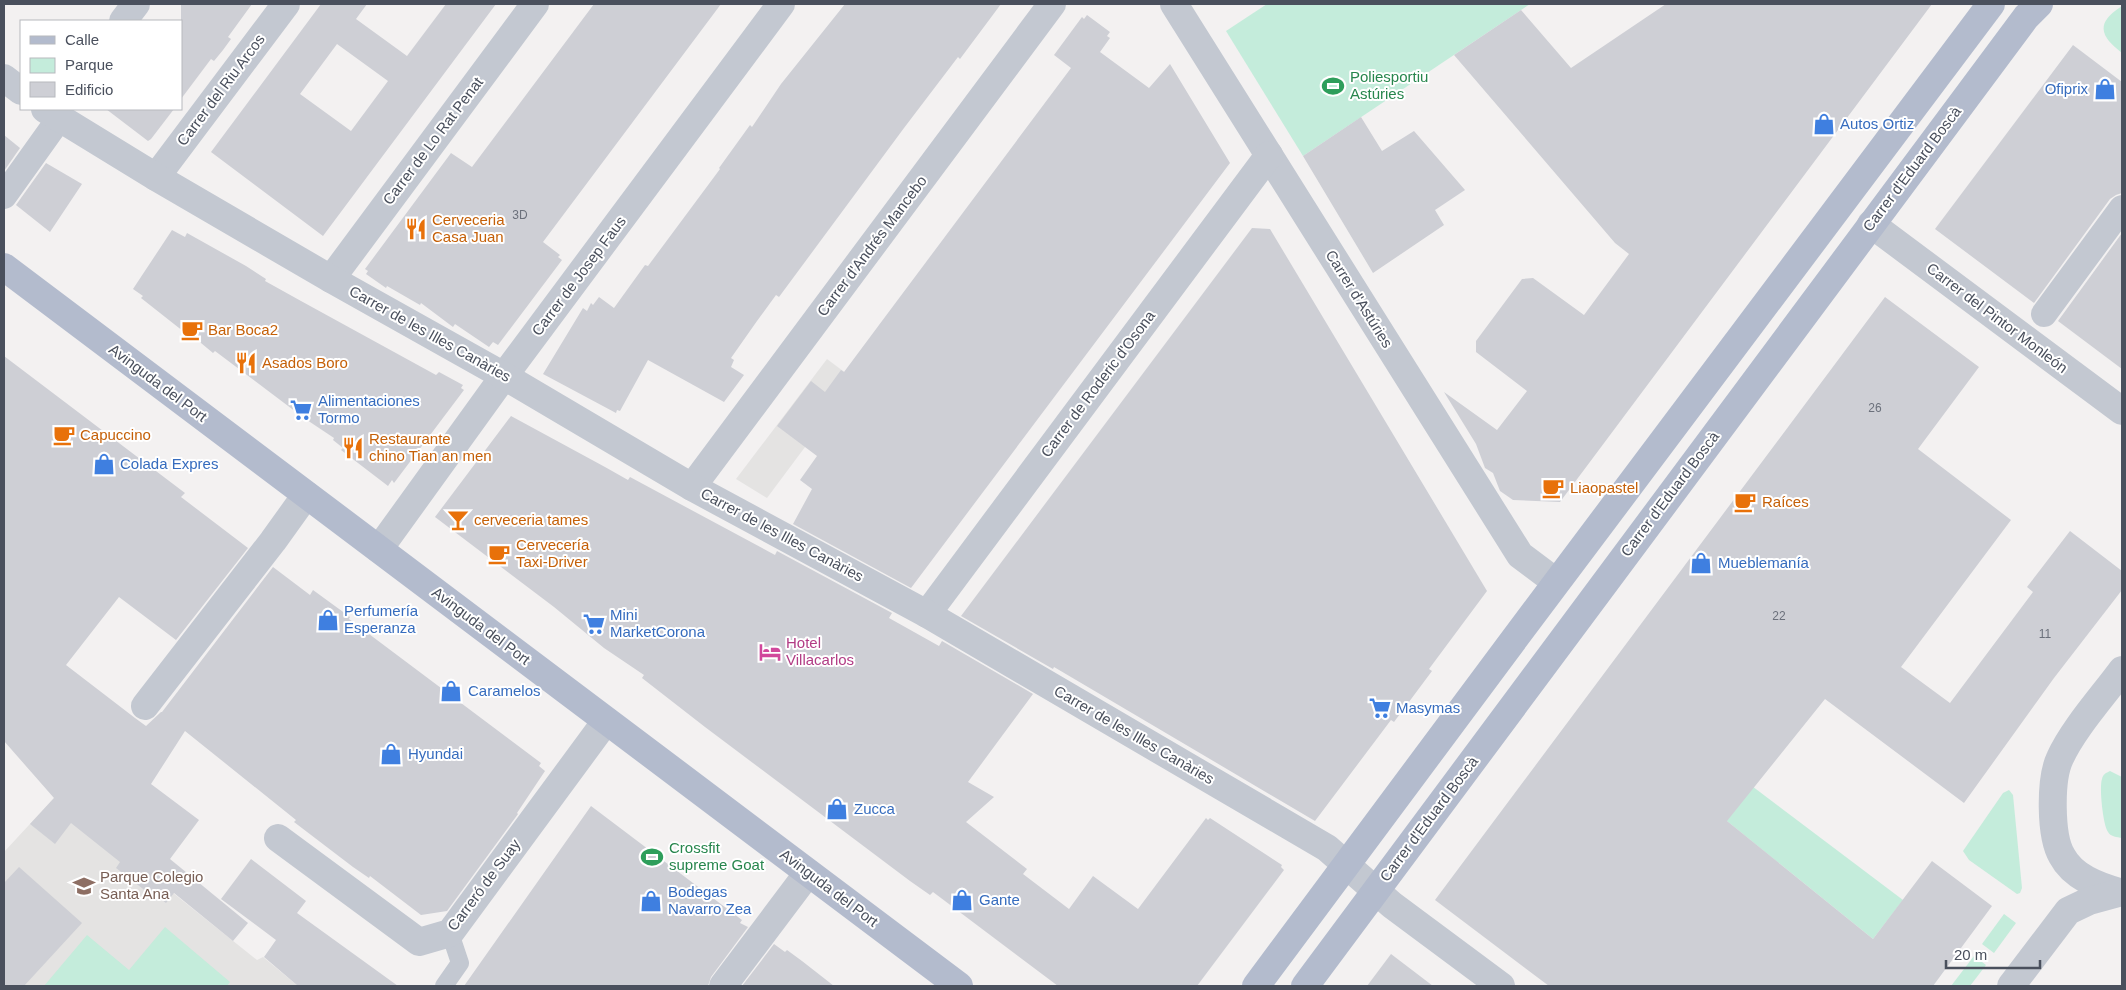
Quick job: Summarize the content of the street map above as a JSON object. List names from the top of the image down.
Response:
{
  "streets": {
    "main road": ["Carrer d'Eduard Boscà", "Avinguda del Port"],
    "street": [
      "Carrer del Riu Arcos",
      "Carrer de Lo Rat Penat",
      "Carrer d'Andrés Mancebo",
      "Carrer de Josep Faus",
      "Carrer d'Astúries",
      "Carrer del Pintor Monleón",
      "Carrer de les Illes Canàries",
      "Carrer de Roderic d'Osona",
      "Carreró de Suay"
    ]
  },
  "crossings": [
    ["Carrer del Riu Arcos", "Carrer de les Illes Canàries"],
    ["Carrer de Lo Rat Penat", "Carrer de les Illes Canàries"],
    ["Carrer d'Eduard Boscà", "Carrer del Pintor Monleón"],
    ["Carrer d'Eduard Boscà", "Carrer de les Illes Canàries"],
    ["Carrer d'Andrés Mancebo", "Carrer de les Illes Canàries"],
    ["Carrer de Josep Faus", "Carrer de les Illes Canàries"],
    ["Carrer de Josep Faus", "Avinguda del Port"],
    ["Carrer d'Astúries", "Carrer de Roderic d'Osona"],
    ["Carrer de les Illes Canàries", "Carrer de Roderic d'Osona"],
    ["Avinguda del Port", "Carreró de Suay"]
  ],
  "places": {
    "sports": ["Poliesportiu Astúries", "Crossfit supreme Goat"],
    "shop": [
      "Ofiprix",
      "Autos Ortiz",
      "Colada Expres",
      "Mueblemanía",
      "Perfumería Esperanza",
      "Caramelos",
      "Hyundai",
      "Zucca",
      "Gante",
      "Bodegas Navarro Zea"
    ],
    "restaurant": ["Cerveceria Casa Juan", "Asados Boro", "Restaurante chino Tian an men"],
    "cafe": [
      "Bar Boca2",
      "Capuccino",
      "Liaopastel",
      "Raíces",
      "Cervecería Taxi-Driver"
    ],
    "supermarket": ["Alimentaciones Tormo", "Mini MarketCorona", "Masymas"],
    "bar": ["cerveceria tames"],
    "hotel": ["Hotel Villacarlos"],
    "school or university": ["Parque Colegio Santa Ana"]
  },
  "house_numbers": [
    "3D",
    "26",
    "22",
    "11"
  ],
  "legend": ["Calle", "Parque", "Edificio"],
  "scale_bar": "20 m"
}
